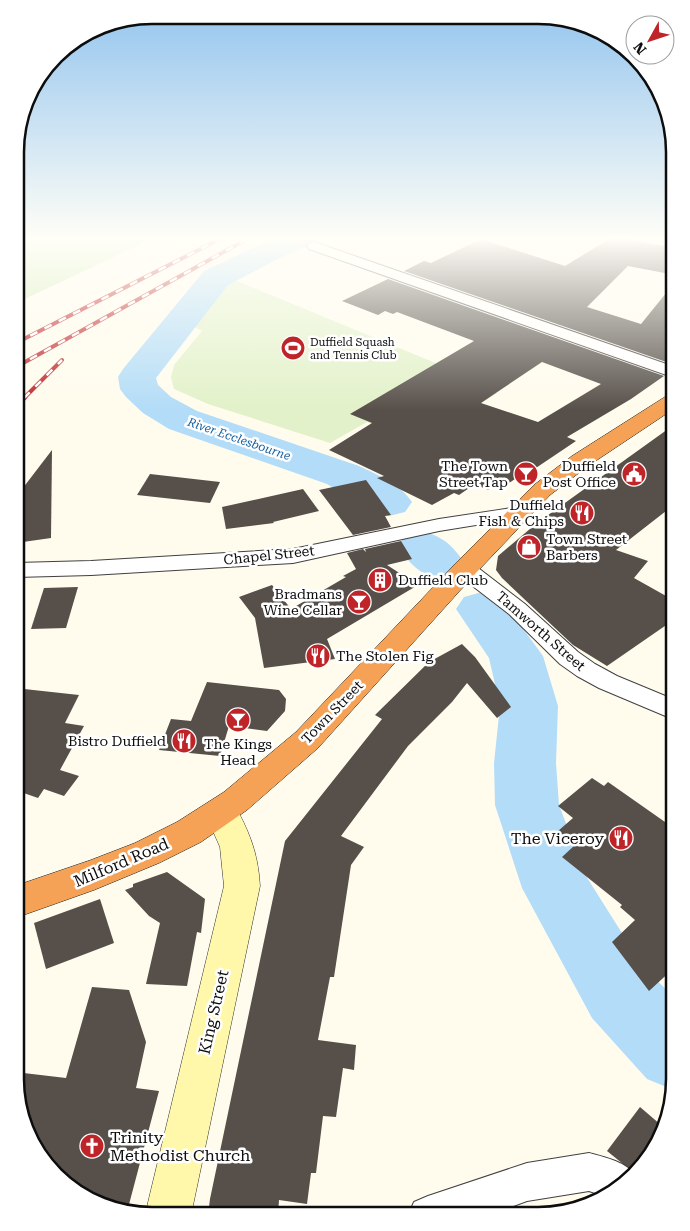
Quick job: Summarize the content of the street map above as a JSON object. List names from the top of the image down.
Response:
{
  "streets": {
    "highway": ["Town Street", "Milford Road"],
    "street": ["Chapel Street", "Tamworth Street", "King Street"]
  },
  "crossings": [
    ["Tamworth Street", "Town Street"],
    ["Town Street", "Milford Road"],
    ["Town Street", "King Street"],
    ["Milford Road", "King Street"]
  ],
  "water": ["River Ecclesbourne"],
  "places": {
    "sports": ["Duffield Squash and Tennis Club"],
    "bar": ["The Town Street Tap", "Bradmans Wine Cellar", "The Kings Head"],
    "public building": ["Duffield Post Office"],
    "restaurant": [
      "Duffield Fish & Chips",
      "The Stolen Fig",
      "Bistro Duffield",
      "The Viceroy"
    ],
    "shop": ["Town Street Barbers"],
    "building": ["Duffield Club"],
    "church": ["Trinity Methodist Church"]
  },
  "north": "bottom left"
}
